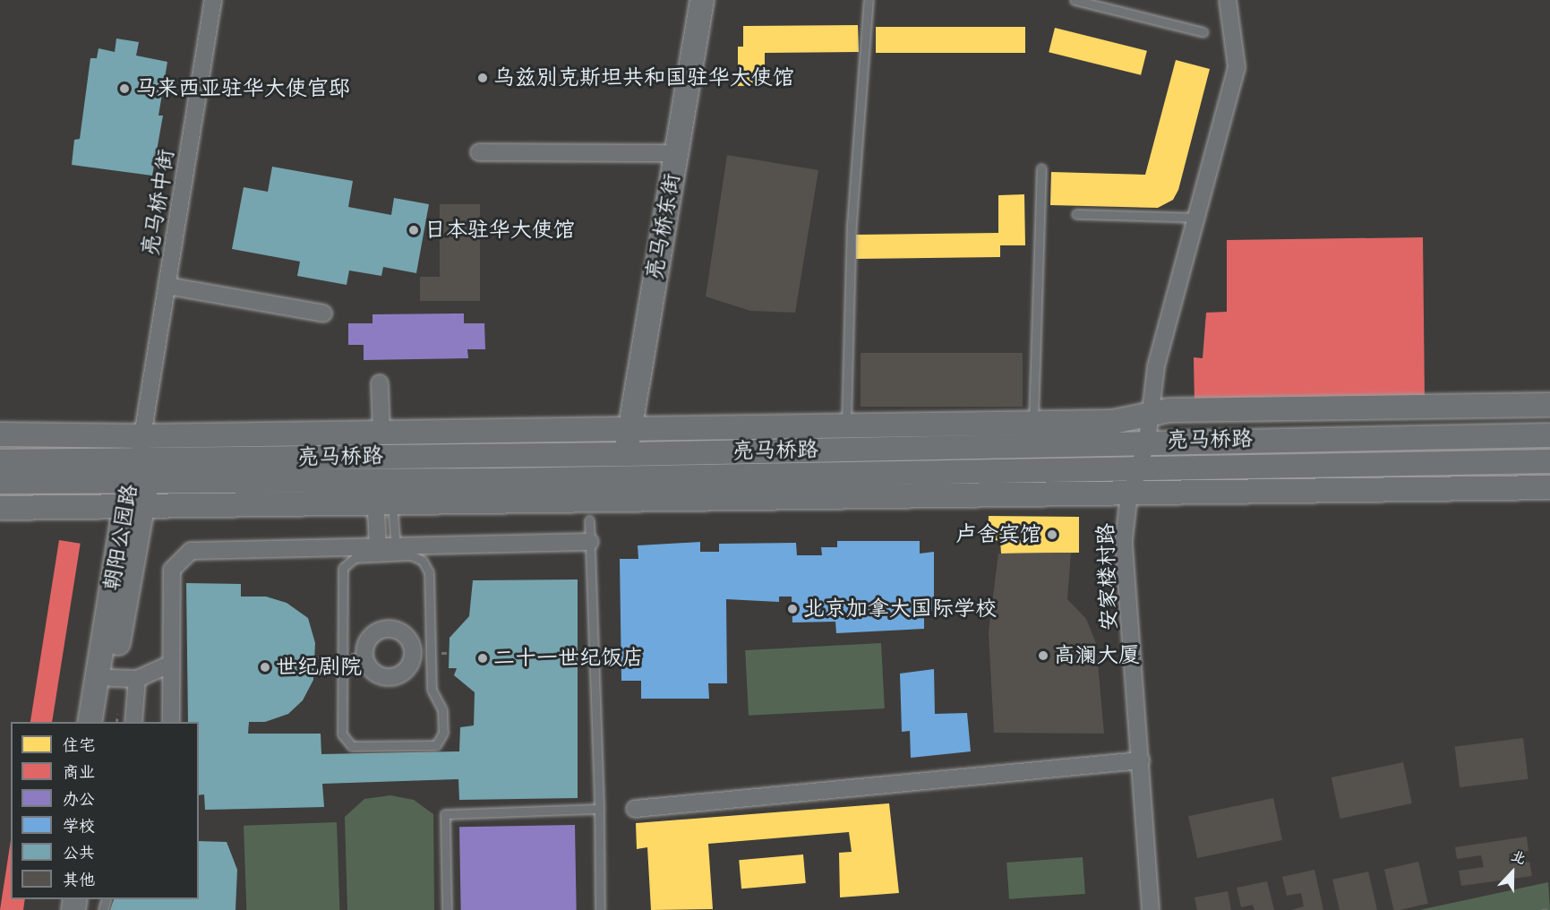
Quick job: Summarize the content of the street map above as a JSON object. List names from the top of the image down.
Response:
{
  "streets": {
    "street": [
      "亮马桥中街",
      "亮马桥东街",
      "亮马桥路",
      "朝阳公园路",
      "安家楼村路"
    ]
  },
  "crossings": [
    ["亮马桥中街", "亮马桥路"],
    ["亮马桥中街", "朝阳公园路"],
    ["亮马桥东街", "亮马桥路"],
    ["亮马桥路", "朝阳公园路"],
    ["亮马桥路", "安家楼村路"]
  ],
  "places": [
    "乌兹别克斯坦共和国驻华大使馆",
    "马来西亚驻华大使官邸",
    "日本驻华大使馆",
    "卢舍宾馆",
    "北京加拿大国际学校",
    "高澜大厦",
    "二十一世纪饭店",
    "世纪剧院"
  ],
  "legend": [
    "住宅",
    "商业",
    "办公",
    "学校",
    "公共",
    "其他"
  ],
  "north": "top"
}
